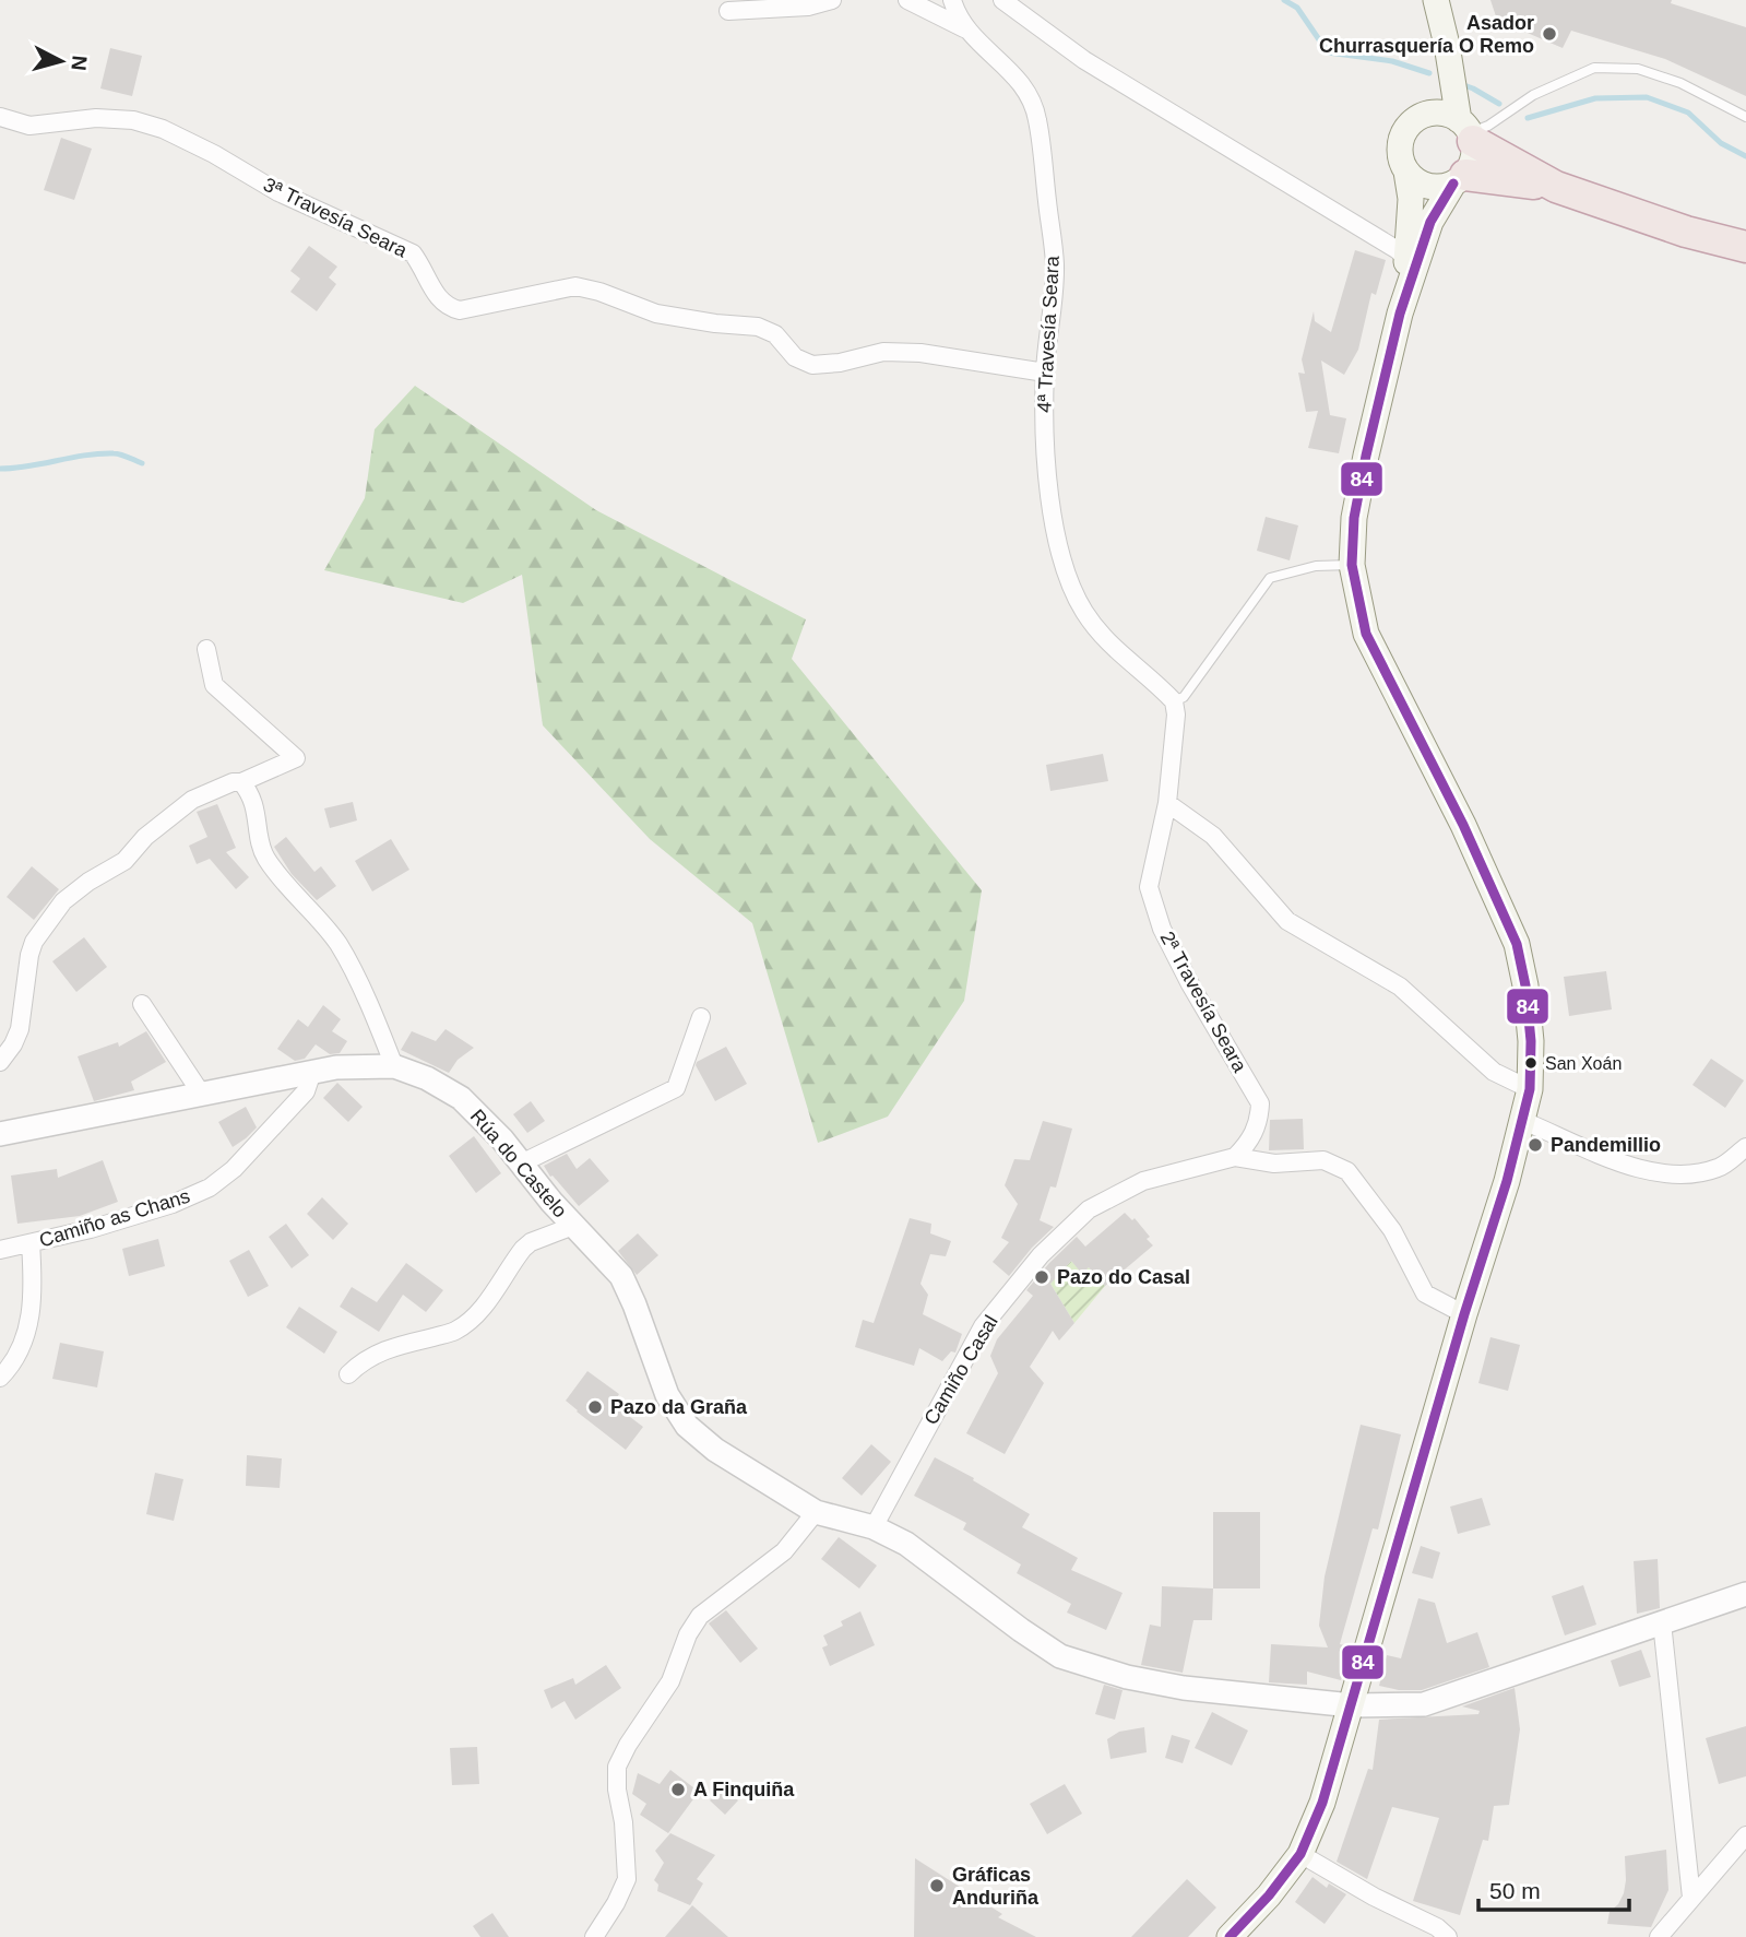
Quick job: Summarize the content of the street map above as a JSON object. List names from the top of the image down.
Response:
{
  "streets": {
    "street": [
      "3ª Travesía Seara",
      "4ª Travesía Seara",
      "2ª Travesía Seara",
      "Rúa do Castelo",
      "Camiño as Chans",
      "Camiño Casal"
    ]
  },
  "crossings": [
    ["3ª Travesía Seara", "4ª Travesía Seara"],
    ["4ª Travesía Seara", "2ª Travesía Seara"],
    ["2ª Travesía Seara", "Camiño Casal"],
    ["Rúa do Castelo", "Camiño as Chans"],
    ["Rúa do Castelo", "Camiño Casal"]
  ],
  "places": [
    "Asador Churrasquería O Remo",
    "San Xoán",
    "Pandemillio",
    "Pazo do Casal",
    "Pazo da Graña",
    "A Finquiña",
    "Gráficas Anduriña"
  ],
  "lines": ["transit line 84"],
  "scale_bar": "50 m",
  "north": "right"
}
